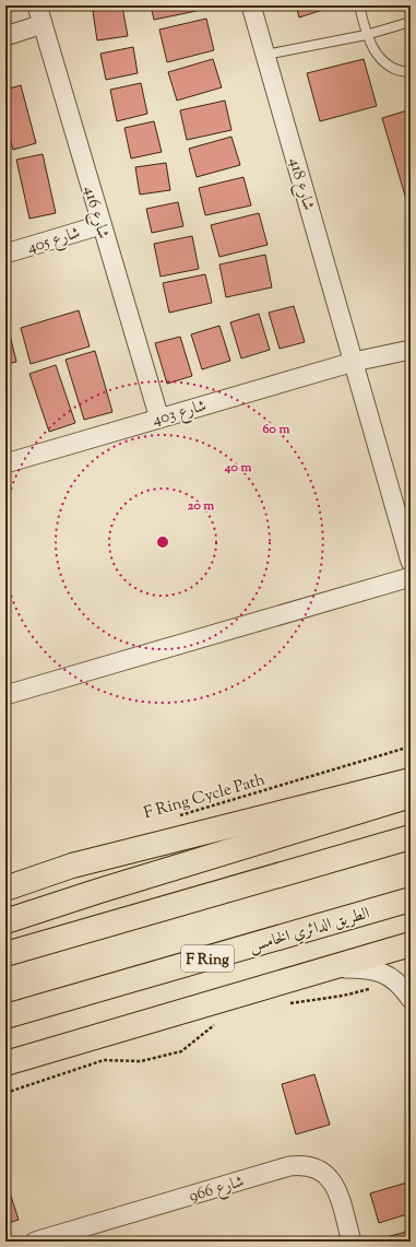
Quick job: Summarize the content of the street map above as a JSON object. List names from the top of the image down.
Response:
{
  "streets": {
    "highway": ["الطريق الدائري الخامس", "F Ring"],
    "street": [
      "شارع 418",
      "شارع 416",
      "شارع 405",
      "شارع 403",
      "شارع 966"
    ],
    "path": ["F Ring Cycle Path"]
  },
  "crossings": [
    ["شارع 418", "شارع 403"],
    ["شارع 416", "شارع 405"],
    ["شارع 416", "شارع 403"]
  ],
  "rings": ["60 m", "40 m", "20 m"]
}
